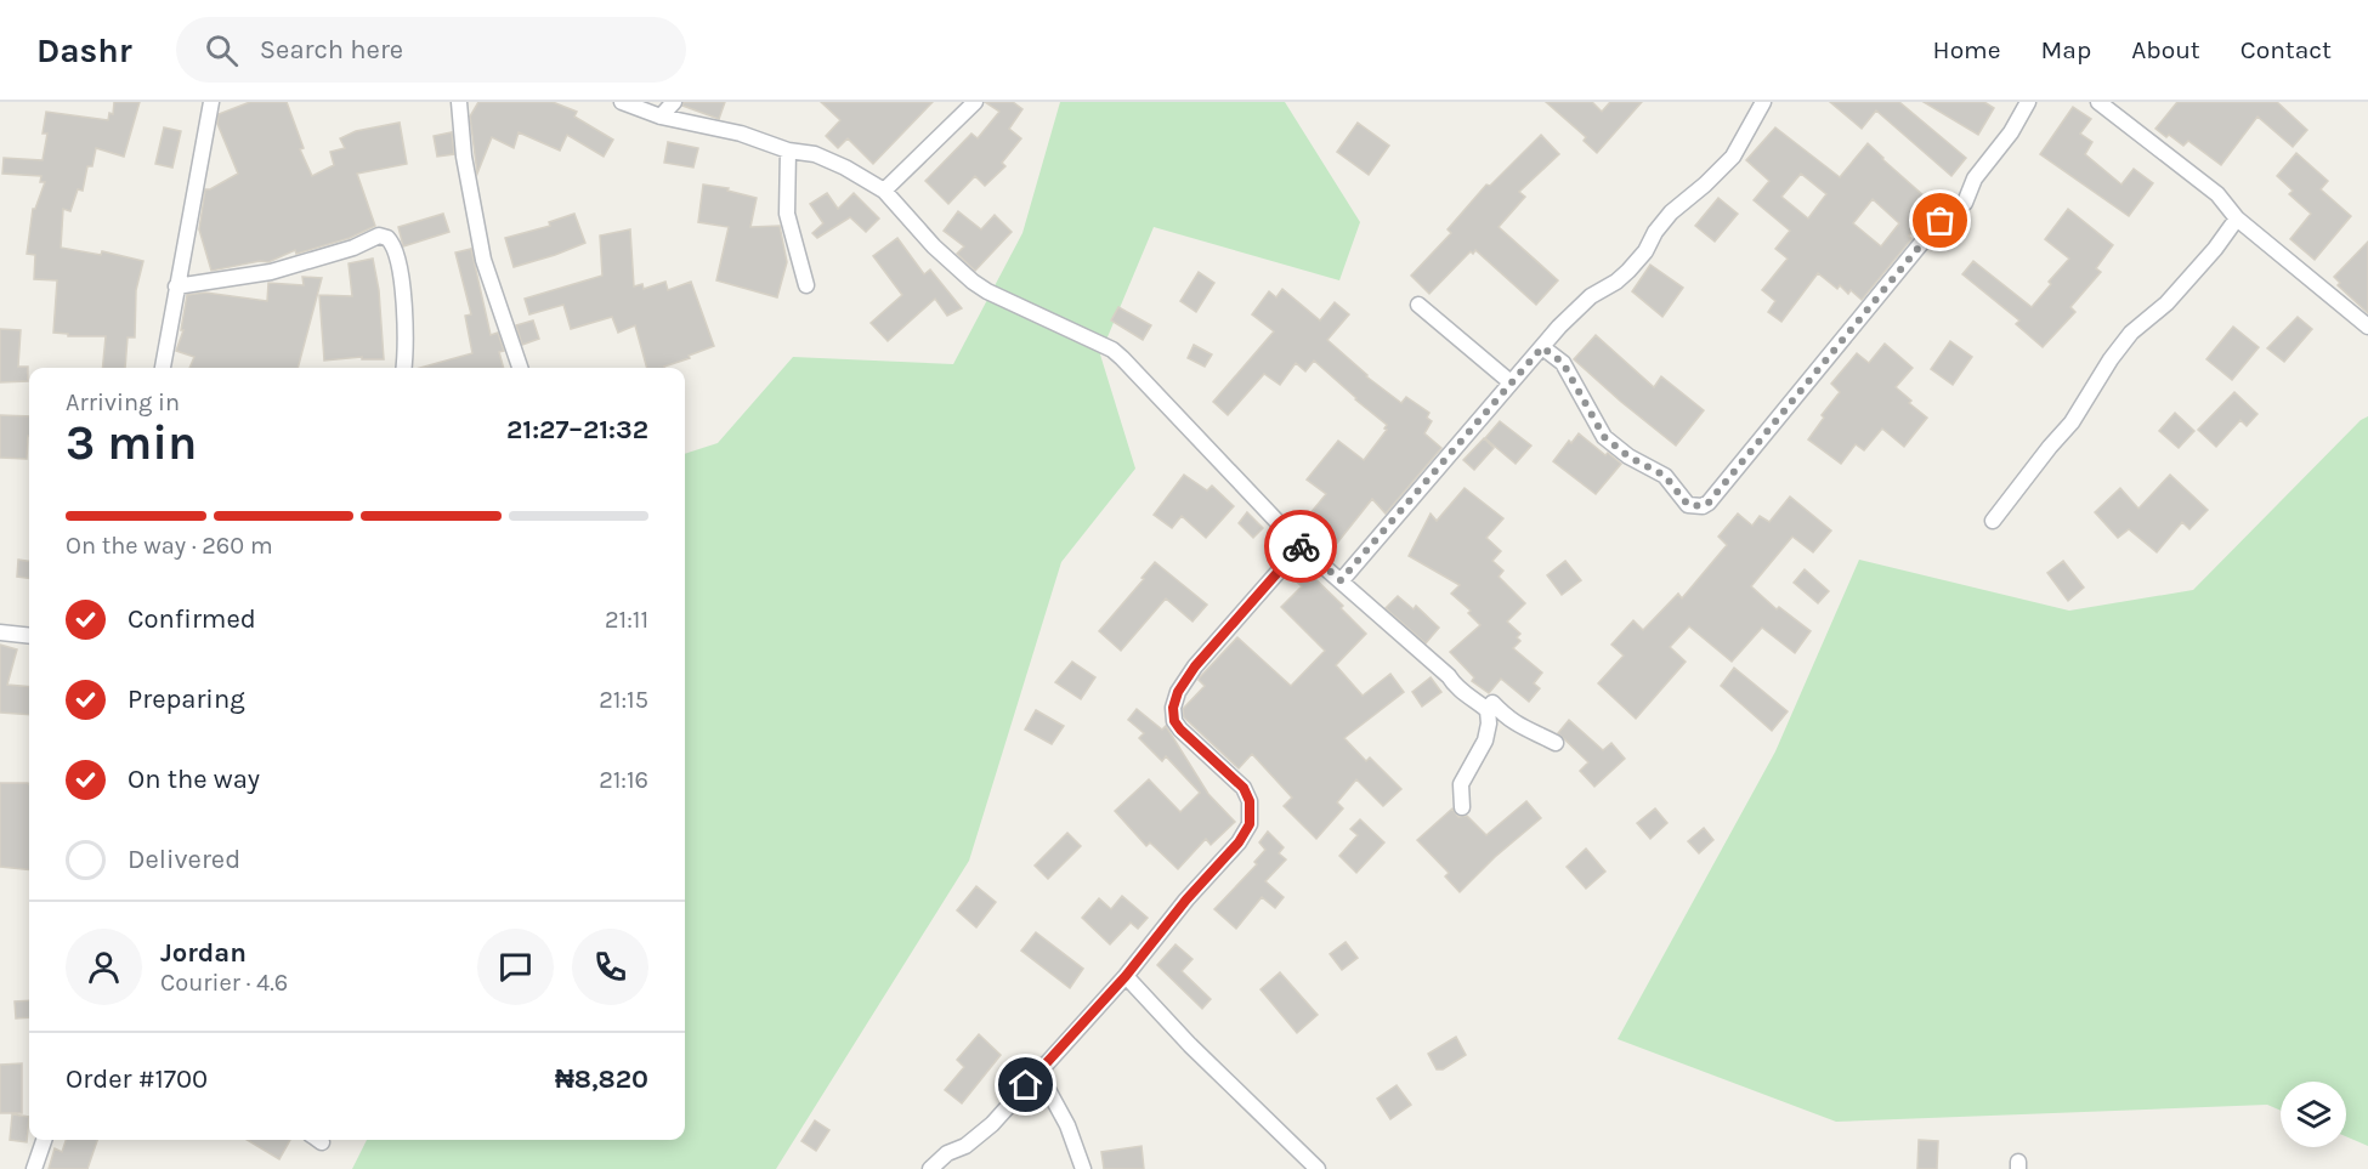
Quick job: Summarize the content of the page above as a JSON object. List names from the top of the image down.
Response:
{
  "page": {
    "header": "Dashr",
    "search": "Search here",
    "nav": [
      "Home",
      "Map",
      "About",
      "Contact"
    ],
    "heading": ["3 min", "Arriving in", "21:27–21:32"],
    "panel": [
      "Jordan",
      "Courier · 4.6",
      "Order #1700",
      "₦8,820"
    ],
    "bar": "On the way · 260 m",
    "list": [
      ["Confirmed", "21:11"],
      ["Preparing", "21:15"],
      ["On the way", "21:16"],
      "Delivered"
    ]
  }
}
